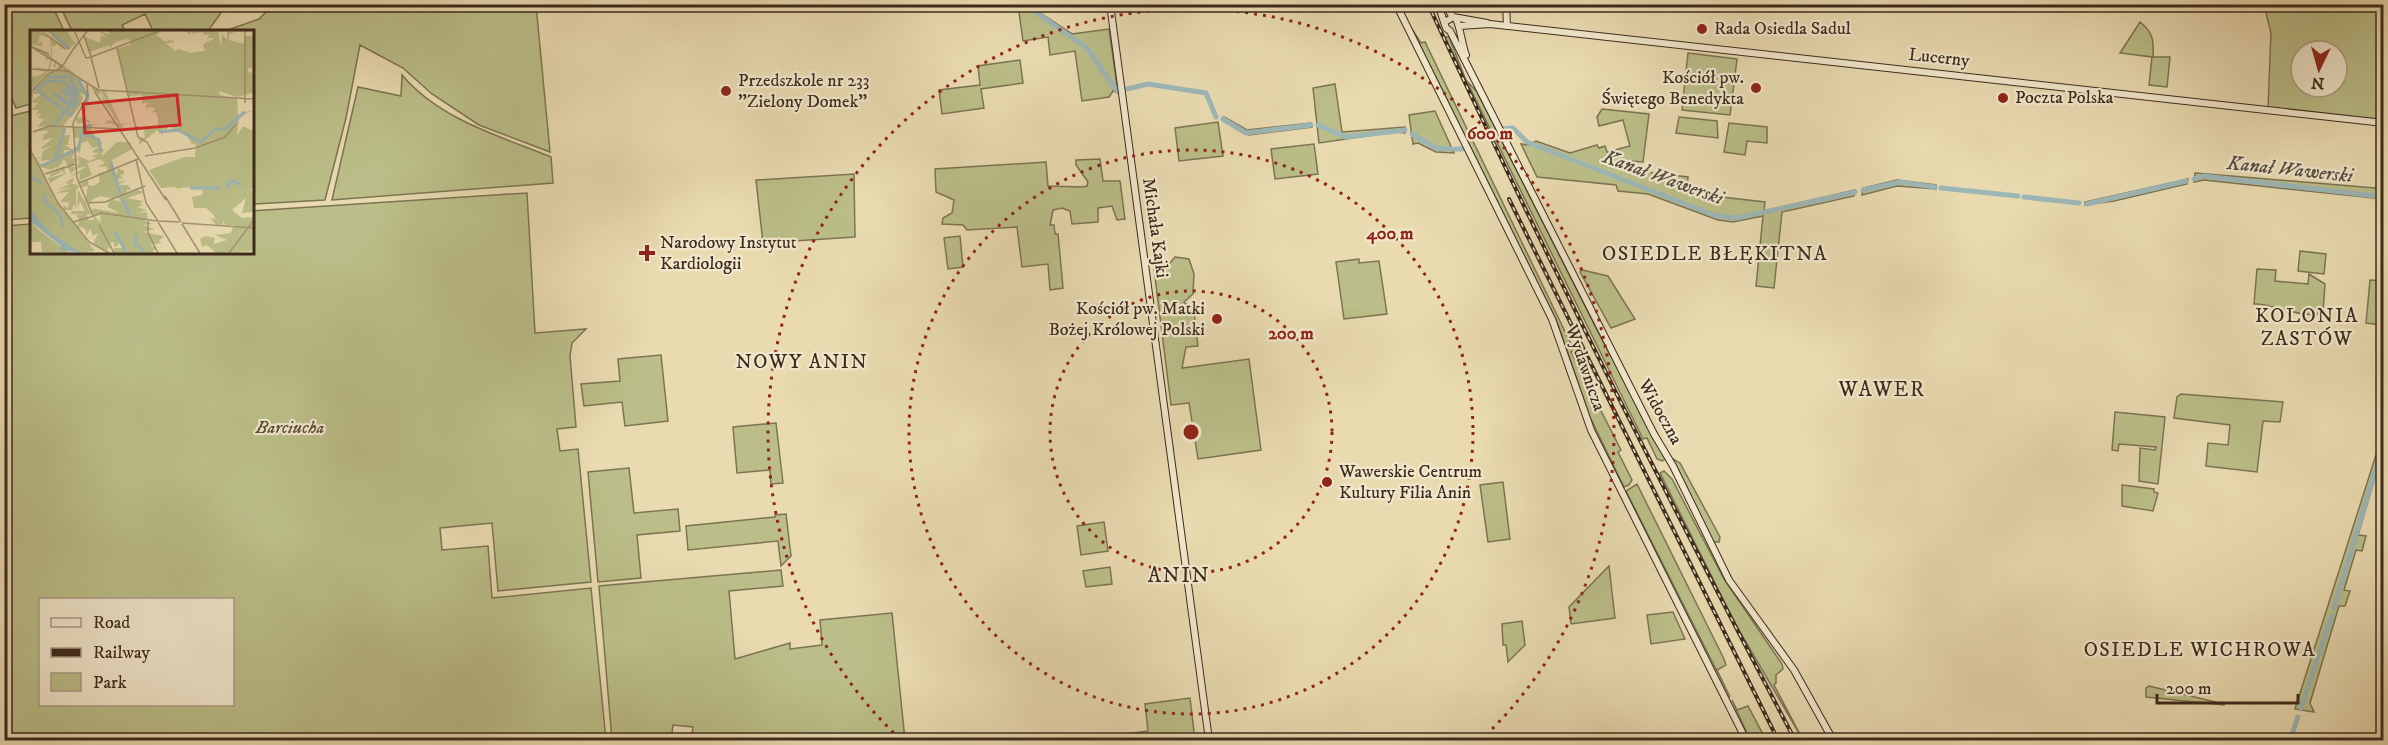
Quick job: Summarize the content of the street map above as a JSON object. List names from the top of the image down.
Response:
{
  "streets": {
    "main road": [
      "Lucerny",
      "Michała Kajki",
      "Wydawnicza",
      "Widoczna"
    ]
  },
  "crossings": [
    ["Lucerny", "Widoczna"]
  ],
  "districts": [
    "OSIEDLE BŁĘKITNA",
    "KOLONIA ZASTÓW",
    "NOWY ANIN",
    "WAWER",
    "ANIN",
    "OSIEDLE WICHROWA"
  ],
  "water": ["Kanał Wawerski"],
  "parks": ["Barciucha"],
  "places": {
    "other": [
      "Rada Osiedla Sadul",
      "Kościół pw. Świętego Benedykta",
      "Przedszkole nr 233 \"Zielony Domek\"",
      "Poczta Polska",
      "Kościół pw. Matki Bożej Królowej Polski",
      "Wawerskie Centrum Kultury Filia Anin"
    ],
    "health": ["Narodowy Instytut Kardiologii"]
  },
  "legend": ["Road", "Railway", "Park"],
  "scale_bar": "200 m",
  "north": "bottom",
  "rings": ["600 m", "400 m", "200 m"]
}
